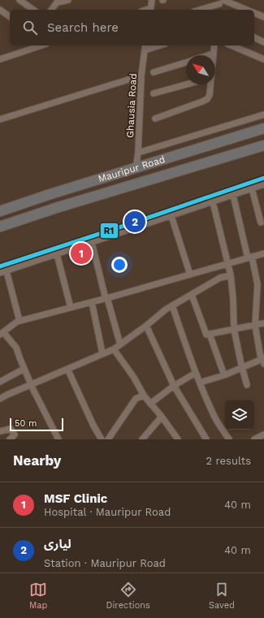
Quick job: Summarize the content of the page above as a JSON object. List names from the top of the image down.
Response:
{
  "streets": {
    "highway": ["Mauripur Road"],
    "street": ["Ghausia Road"]
  },
  "crossings": [
    ["Ghausia Road", "Mauripur Road"]
  ],
  "lines": ["transit line R1"],
  "scale_bar": "50 m",
  "north": "top left",
  "page": {
    "search": "Search here",
    "pins": ["2", "1"],
    "scale": "50 m",
    "heading": ["Nearby", "2 results"],
    "list": [
      {
        "mark": "1",
        "name": "MSF Clinic",
        "note": "Hospital · Mauripur Road",
        "value": "40 m"
      },
      {
        "mark": "2",
        "name": "لیاری",
        "note": "Station · Mauripur Road",
        "value": "40 m"
      }
    ],
    "nav": ["Map", "Directions", "Saved"]
  }
}
